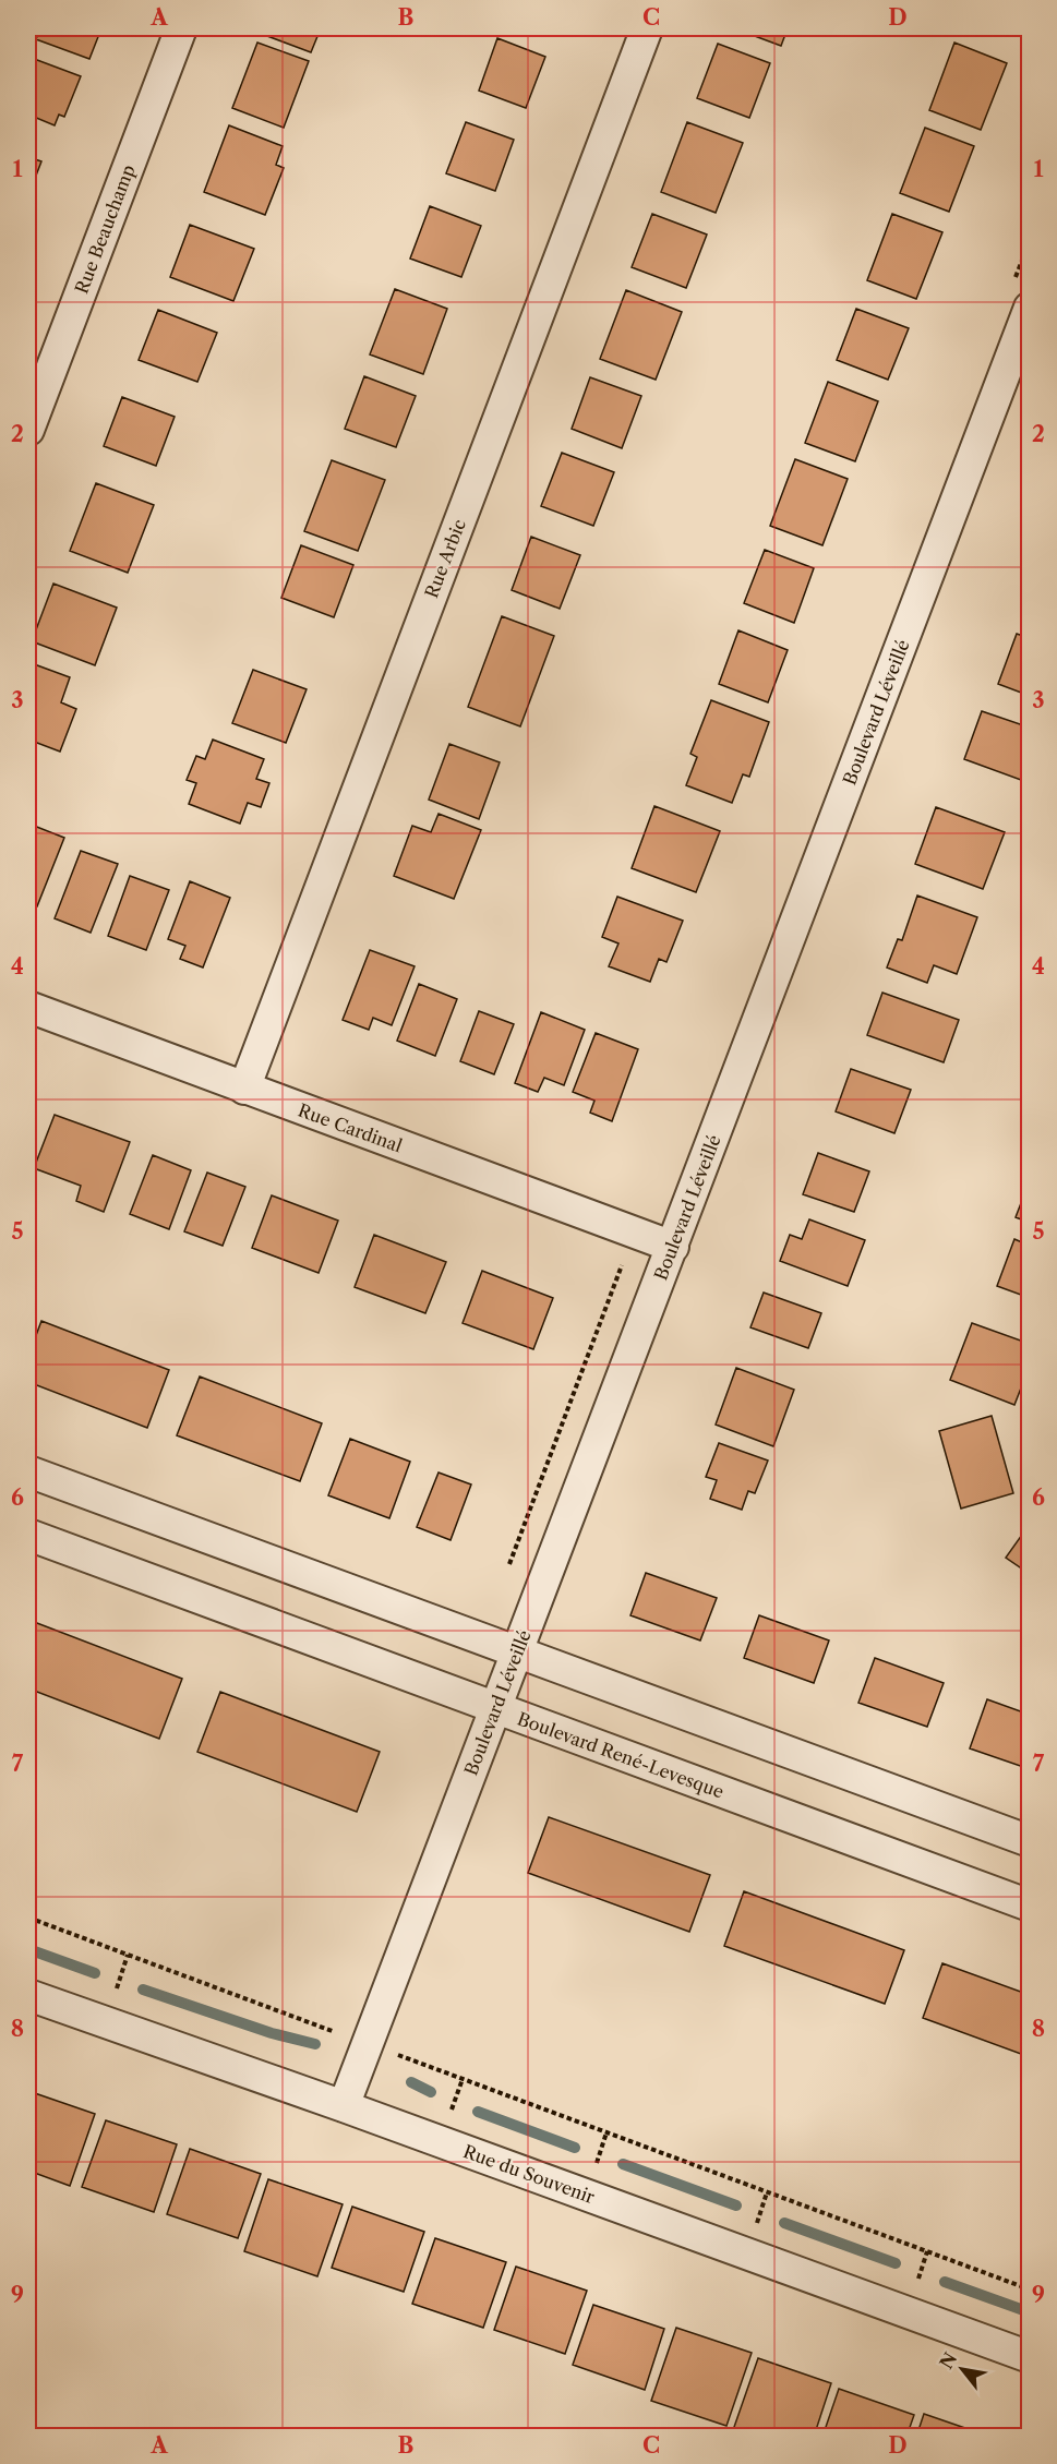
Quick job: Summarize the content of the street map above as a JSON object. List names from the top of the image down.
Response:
{
  "streets": {
    "street": [
      "Rue Beauchamp",
      "Rue Arbic",
      "Boulevard Léveillé",
      "Rue Cardinal",
      "Boulevard René-Levesque",
      "Rue du Souvenir"
    ]
  },
  "crossings": [
    ["Rue Arbic", "Rue Cardinal"],
    ["Boulevard Léveillé", "Rue Cardinal"],
    ["Boulevard Léveillé", "Boulevard René-Levesque"],
    ["Boulevard Léveillé", "Rue du Souvenir"]
  ],
  "north": "top left",
  "grid": {
    "columns": [
      "A",
      "B",
      "C",
      "D"
    ],
    "rows": [
      "1",
      "2",
      "3",
      "4",
      "5",
      "6",
      "7",
      "8",
      "9"
    ]
  }
}
